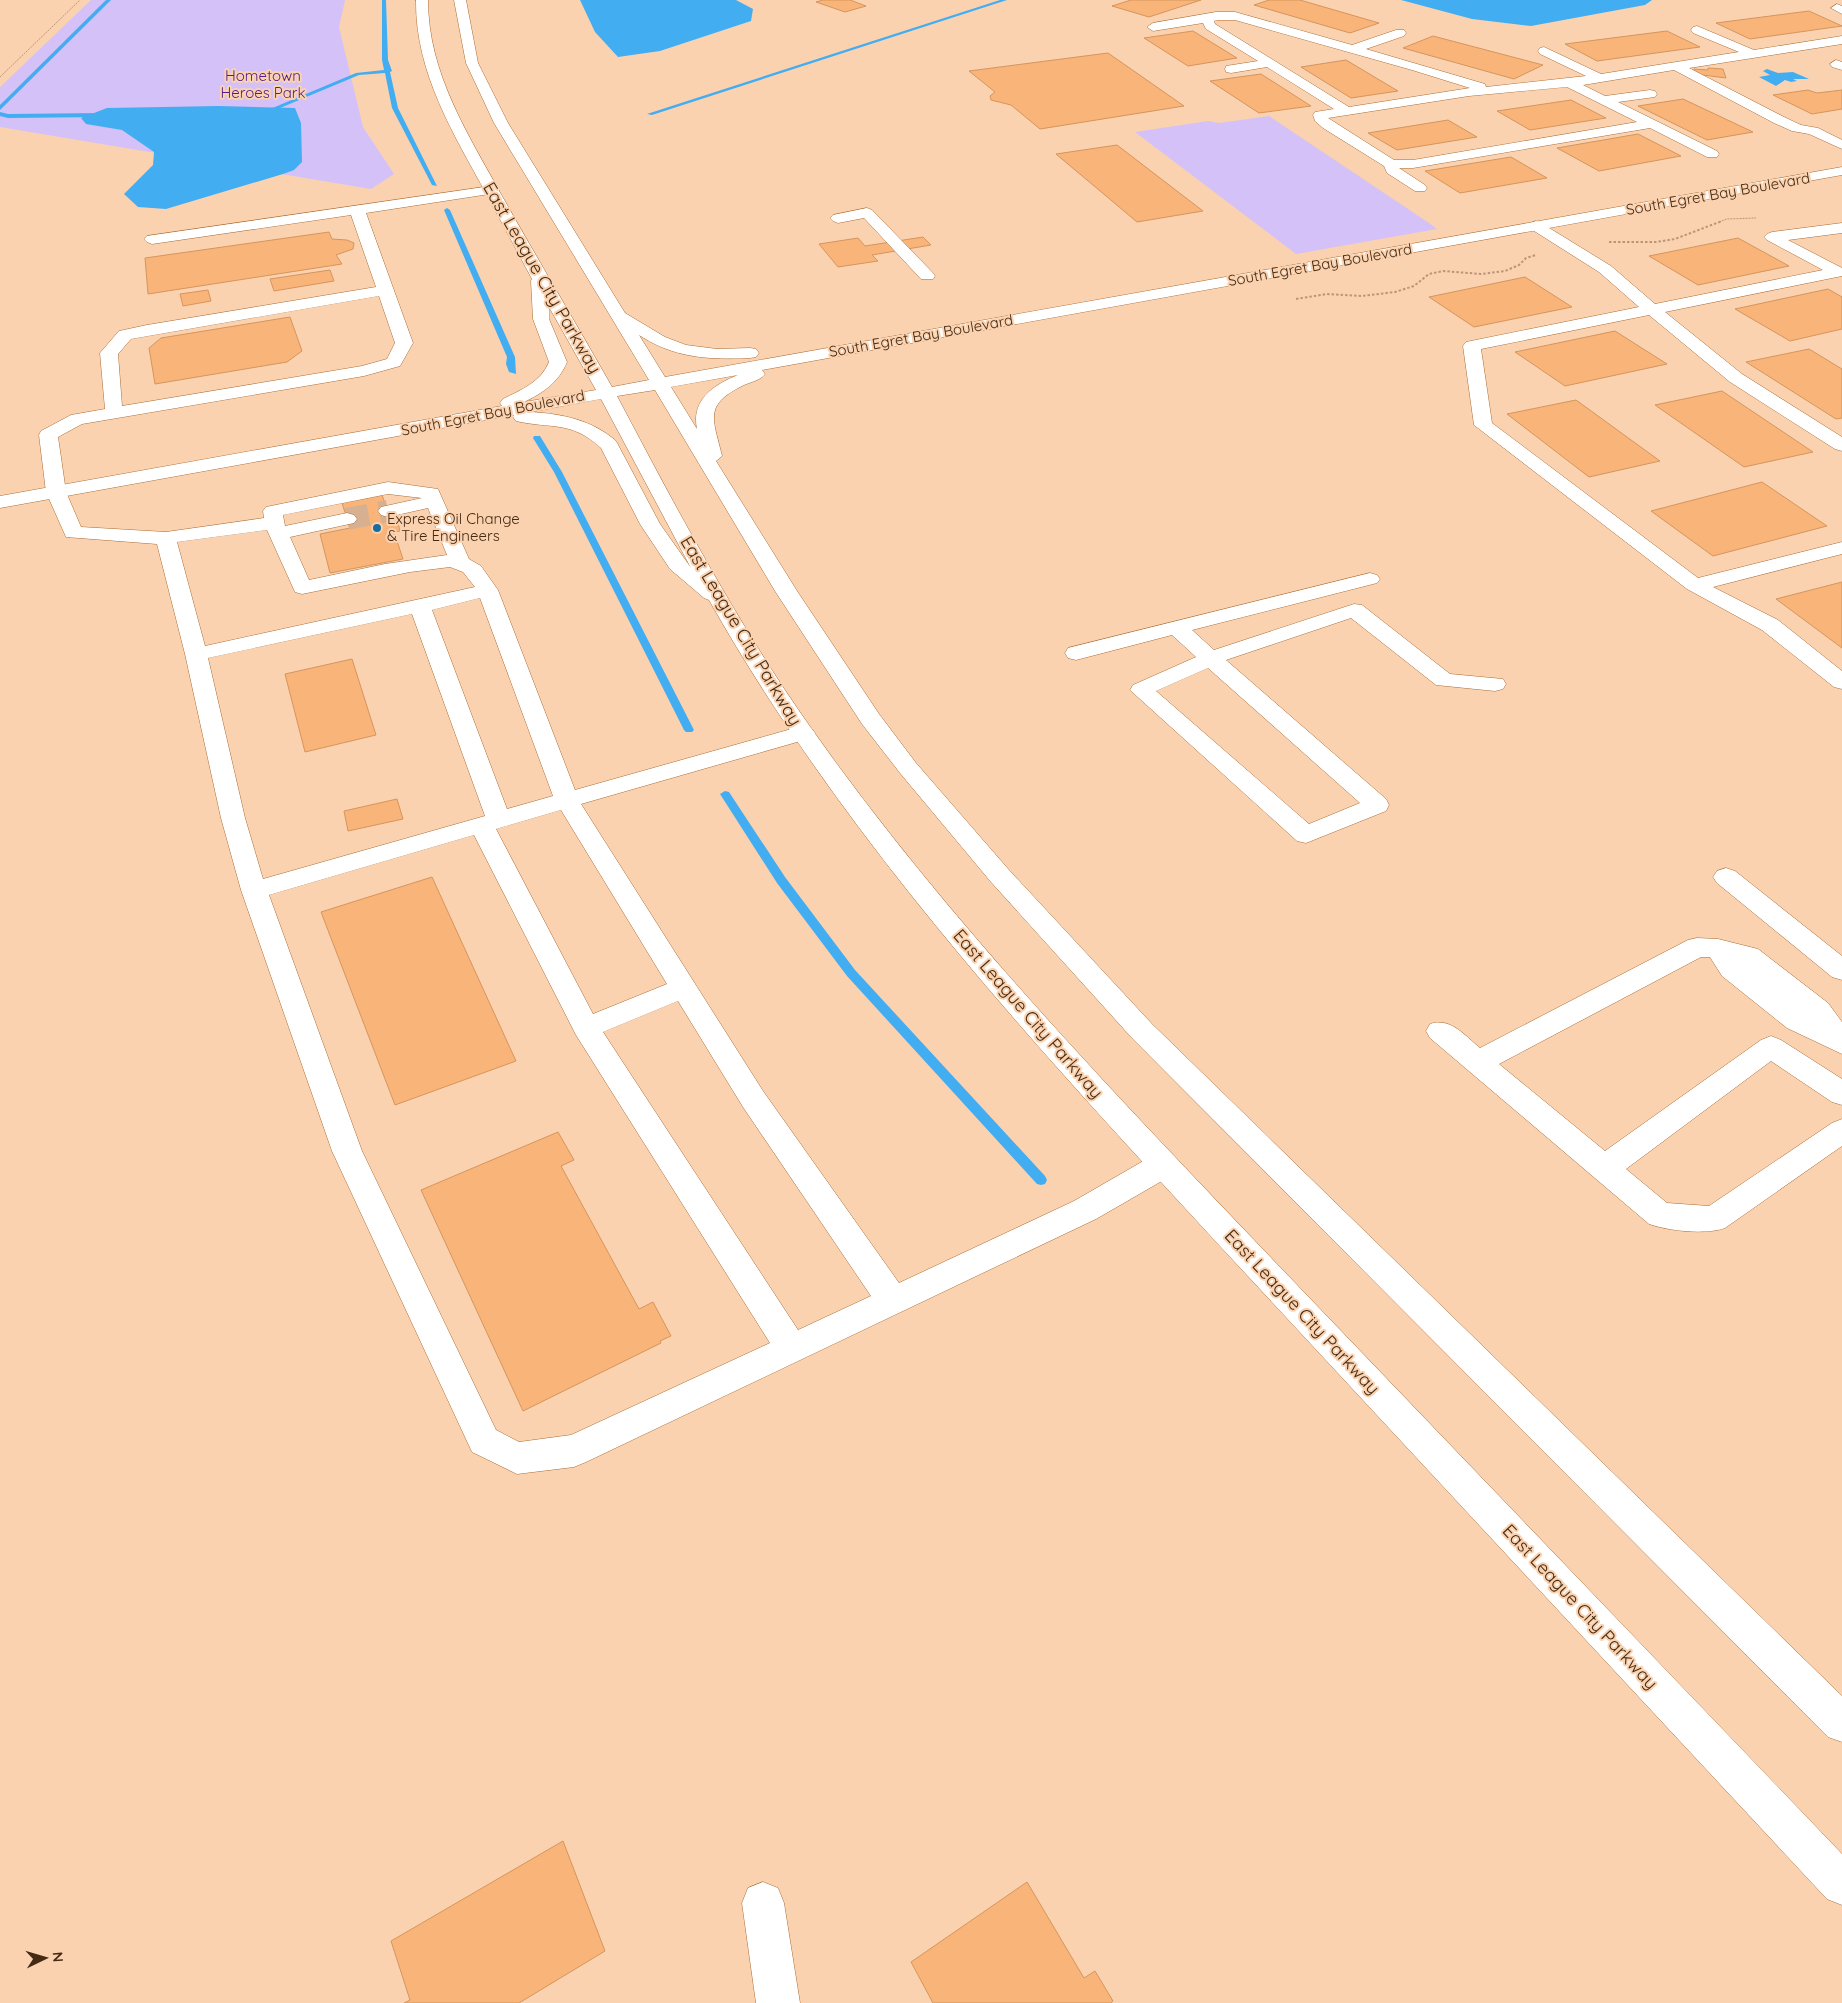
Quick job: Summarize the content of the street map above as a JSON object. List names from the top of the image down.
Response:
{
  "streets": {
    "main road": ["South Egret Bay Boulevard", "East League City Parkway"]
  },
  "crossings": [
    ["South Egret Bay Boulevard", "East League City Parkway"]
  ],
  "parks": ["Hometown Heroes Park"],
  "places": ["Express Oil Change & Tire Engineers"],
  "north": "right"
}
